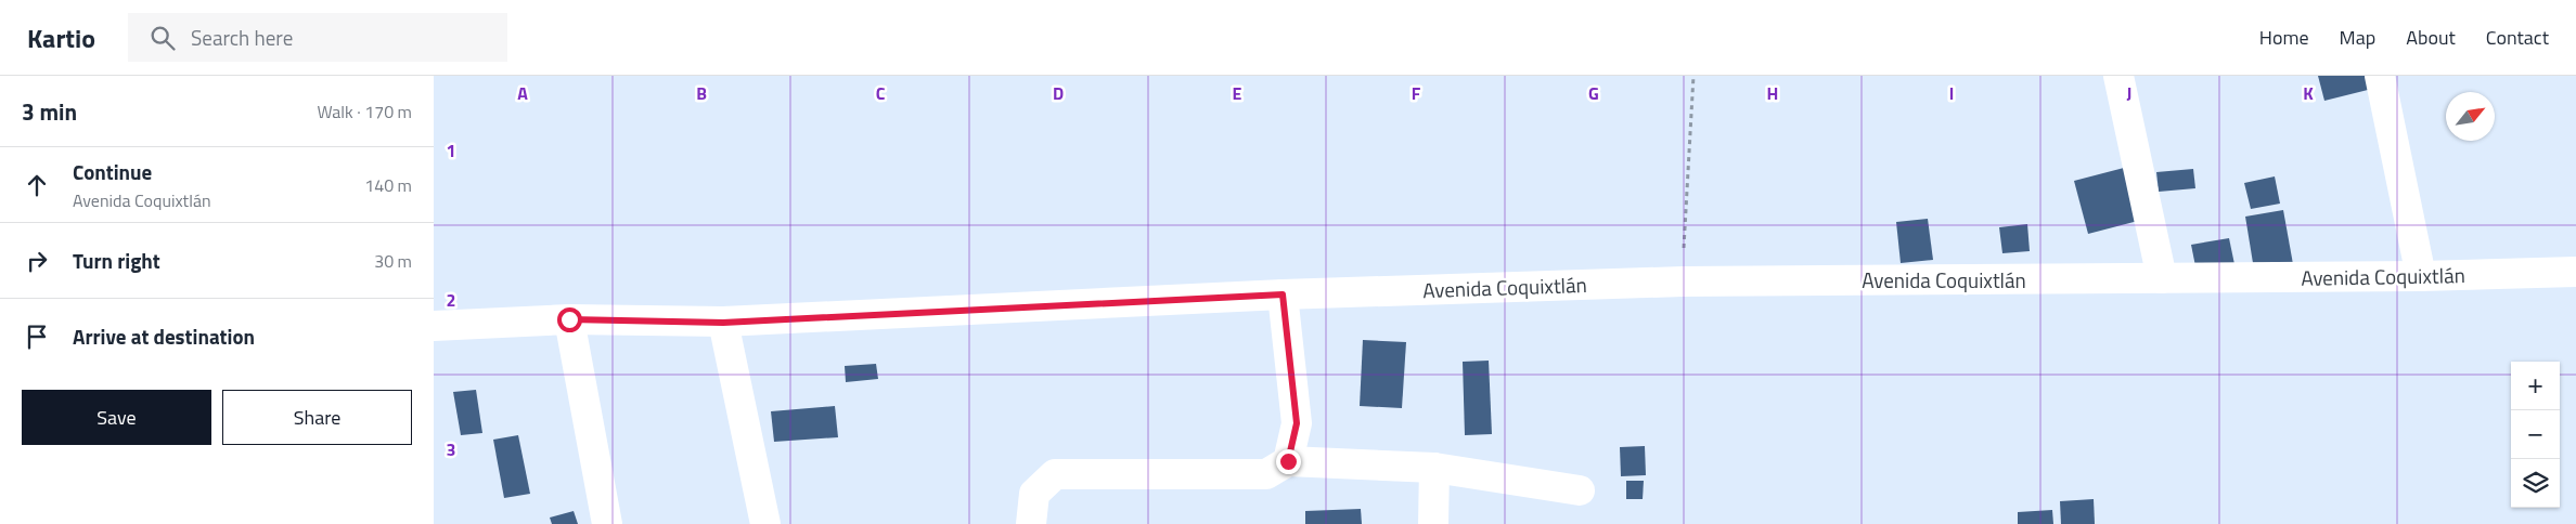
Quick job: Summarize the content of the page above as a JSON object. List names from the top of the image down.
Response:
{
  "streets": {
    "street": ["Avenida Coquixtlán"]
  },
  "north": "top right",
  "page": {
    "header": "Kartio",
    "search": "Search here",
    "nav": [
      "Home",
      "Map",
      "About",
      "Contact"
    ],
    "heading": ["3 min", "Walk · 170 m"],
    "list": [
      ["Continue", "Avenida Coquixtlán", "140 m"],
      ["Turn right", "30 m"],
      "Arrive at destination"
    ],
    "map_buttons": ["+", "−"],
    "buttons": ["Save", "Share"]
  },
  "grid": {
    "columns": [
      "A",
      "B",
      "C",
      "D",
      "E",
      "F",
      "G",
      "H",
      "I",
      "J",
      "K"
    ],
    "rows": ["1", "2", "3"]
  }
}
